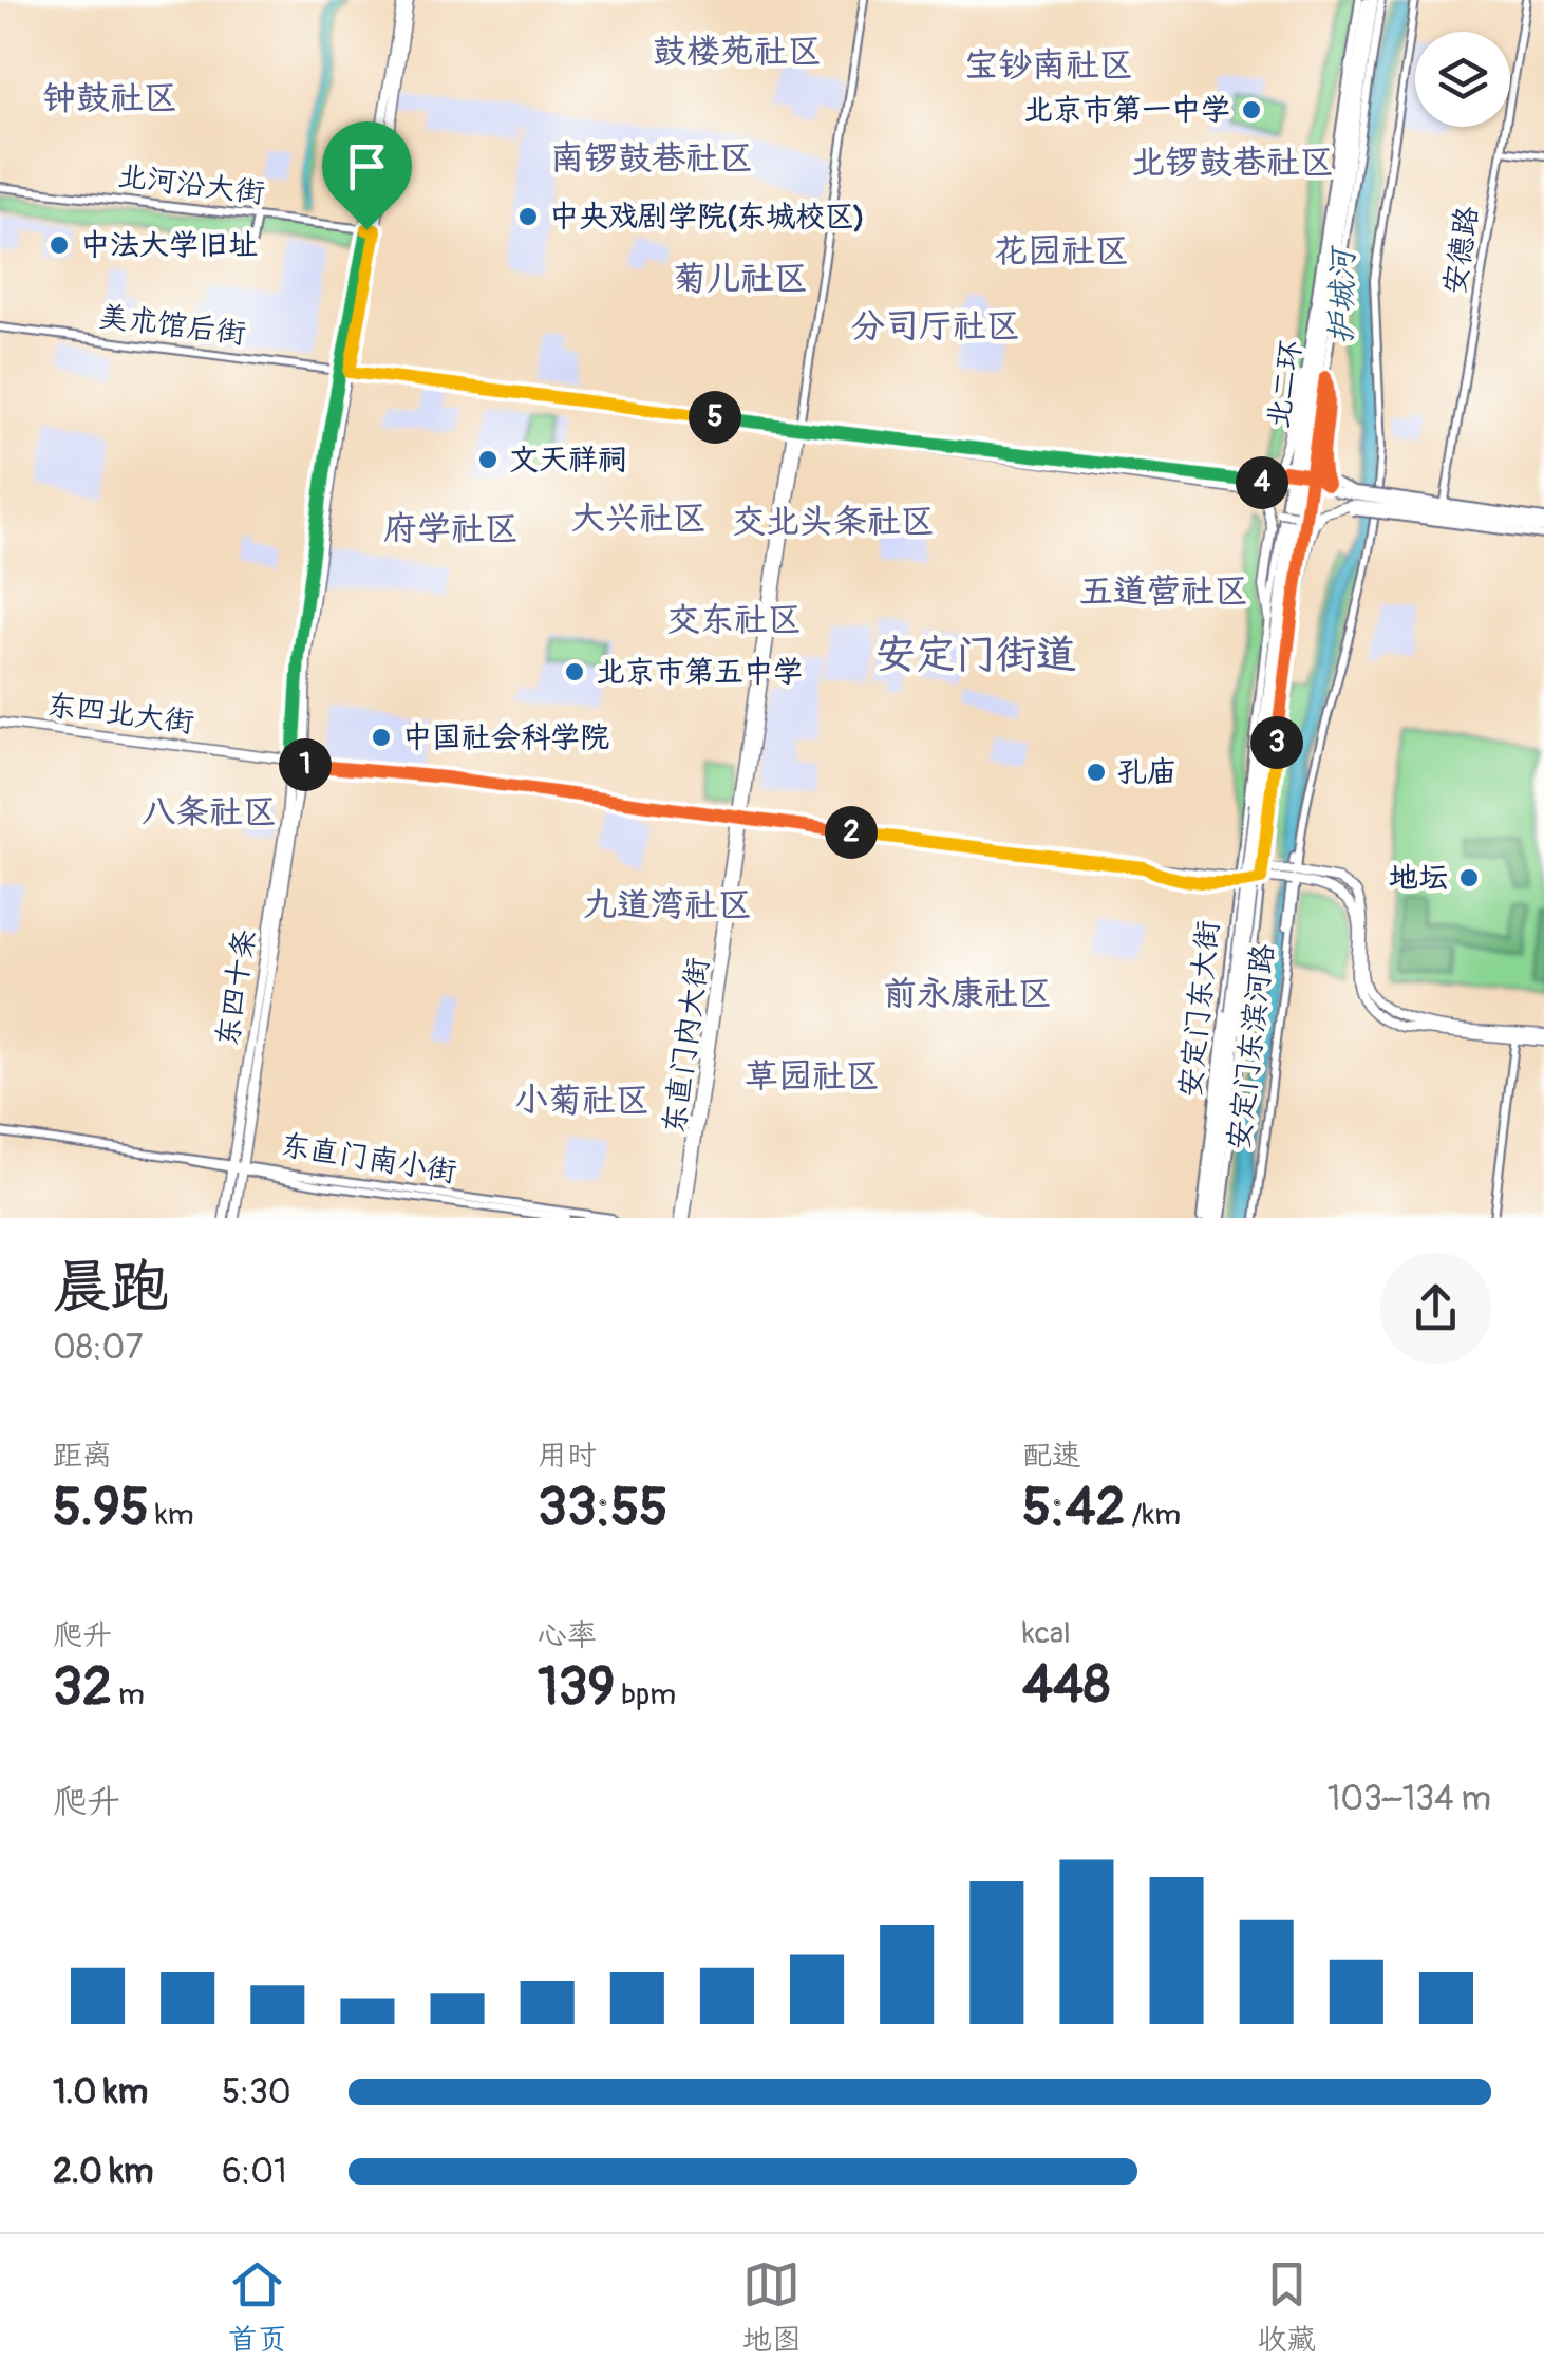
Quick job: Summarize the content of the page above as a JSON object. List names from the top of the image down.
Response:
{
  "streets": {
    "highway": ["北二环"],
    "main road": ["东四北大街", "东四十条", "东直门内大街"],
    "street": [
      "北河沿大街",
      "安德路",
      "美术馆后街",
      "安定门东大街",
      "安定门东滨河路",
      "东直门南小街"
    ]
  },
  "crossings": [
    ["北河沿大街", "东四十条"],
    ["美术馆后街", "东四十条"],
    ["北二环", "安定门东大街"],
    ["东四北大街", "东四十条"],
    ["东四北大街", "安定门东大街"],
    ["东四北大街", "东直门内大街"],
    ["东四北大街", "安定门东滨河路"],
    ["东四十条", "东直门南小街"]
  ],
  "districts": [
    "鼓楼苑社区",
    "宝钞南社区",
    "钟鼓社区",
    "南锣鼓巷社区",
    "北锣鼓巷社区",
    "花园社区",
    "菊儿社区",
    "分司厅社区",
    "大兴社区",
    "交北头条社区",
    "府学社区",
    "五道营社区",
    "交东社区",
    "安定门街道",
    "八条社区",
    "九道湾社区",
    "前永康社区",
    "草园社区",
    "小菊社区"
  ],
  "water": ["护城河"],
  "places": [
    "北京市第一中学",
    "中央戏剧学院(东城校区)",
    "中法大学旧址",
    "文天祥祠",
    "北京市第五中学",
    "中国社会科学院",
    "孔庙",
    "地坛"
  ],
  "page": {
    "pins": [
      "5",
      "4",
      "3",
      "1",
      "2"
    ],
    "heading": ["晨跑", "08:07"],
    "stats": [
      ["距离", "5.95 km"],
      ["用时", "33:55"],
      ["配速", "5:42 /km"],
      ["爬升", "32 m"],
      ["心率", "139 bpm"],
      ["kcal", "448"]
    ],
    "chart": ["爬升", "103–134 m"],
    "list": [
      {
        "name": "1.0 km",
        "note": "5:30"
      },
      {
        "name": "2.0 km",
        "note": "6:01"
      }
    ],
    "tabs": ["首页", "地图", "收藏"]
  }
}
